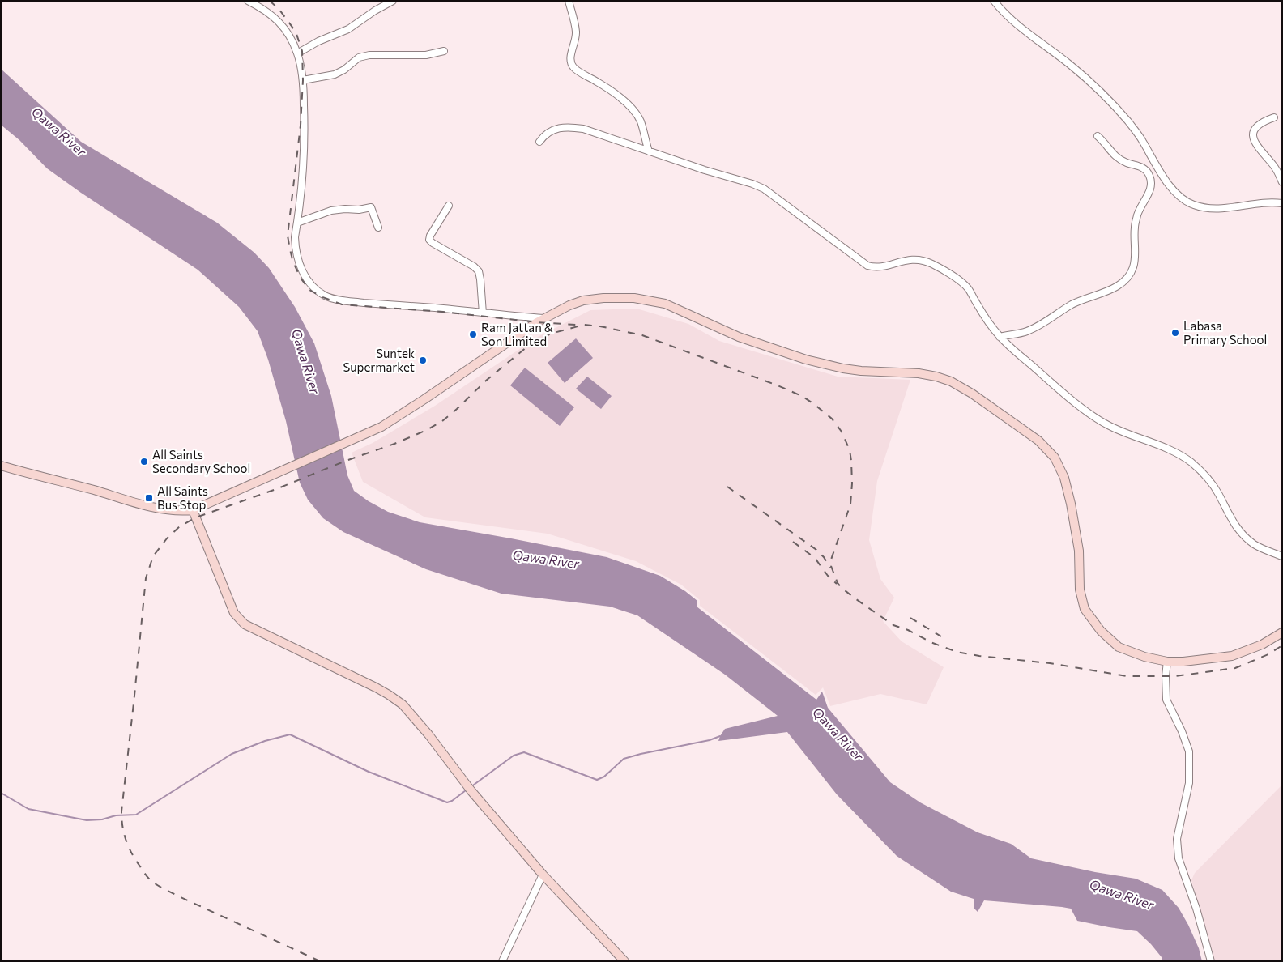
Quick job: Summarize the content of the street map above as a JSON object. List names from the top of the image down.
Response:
{
  "water": ["Qawa River"],
  "places": {
    "other": [
      "Labasa Primary School",
      "Ram Jattan & Son Limited",
      "Suntek Supermarket",
      "All Saints Secondary School"
    ],
    "transit": ["All Saints Bus Stop"]
  }
}
